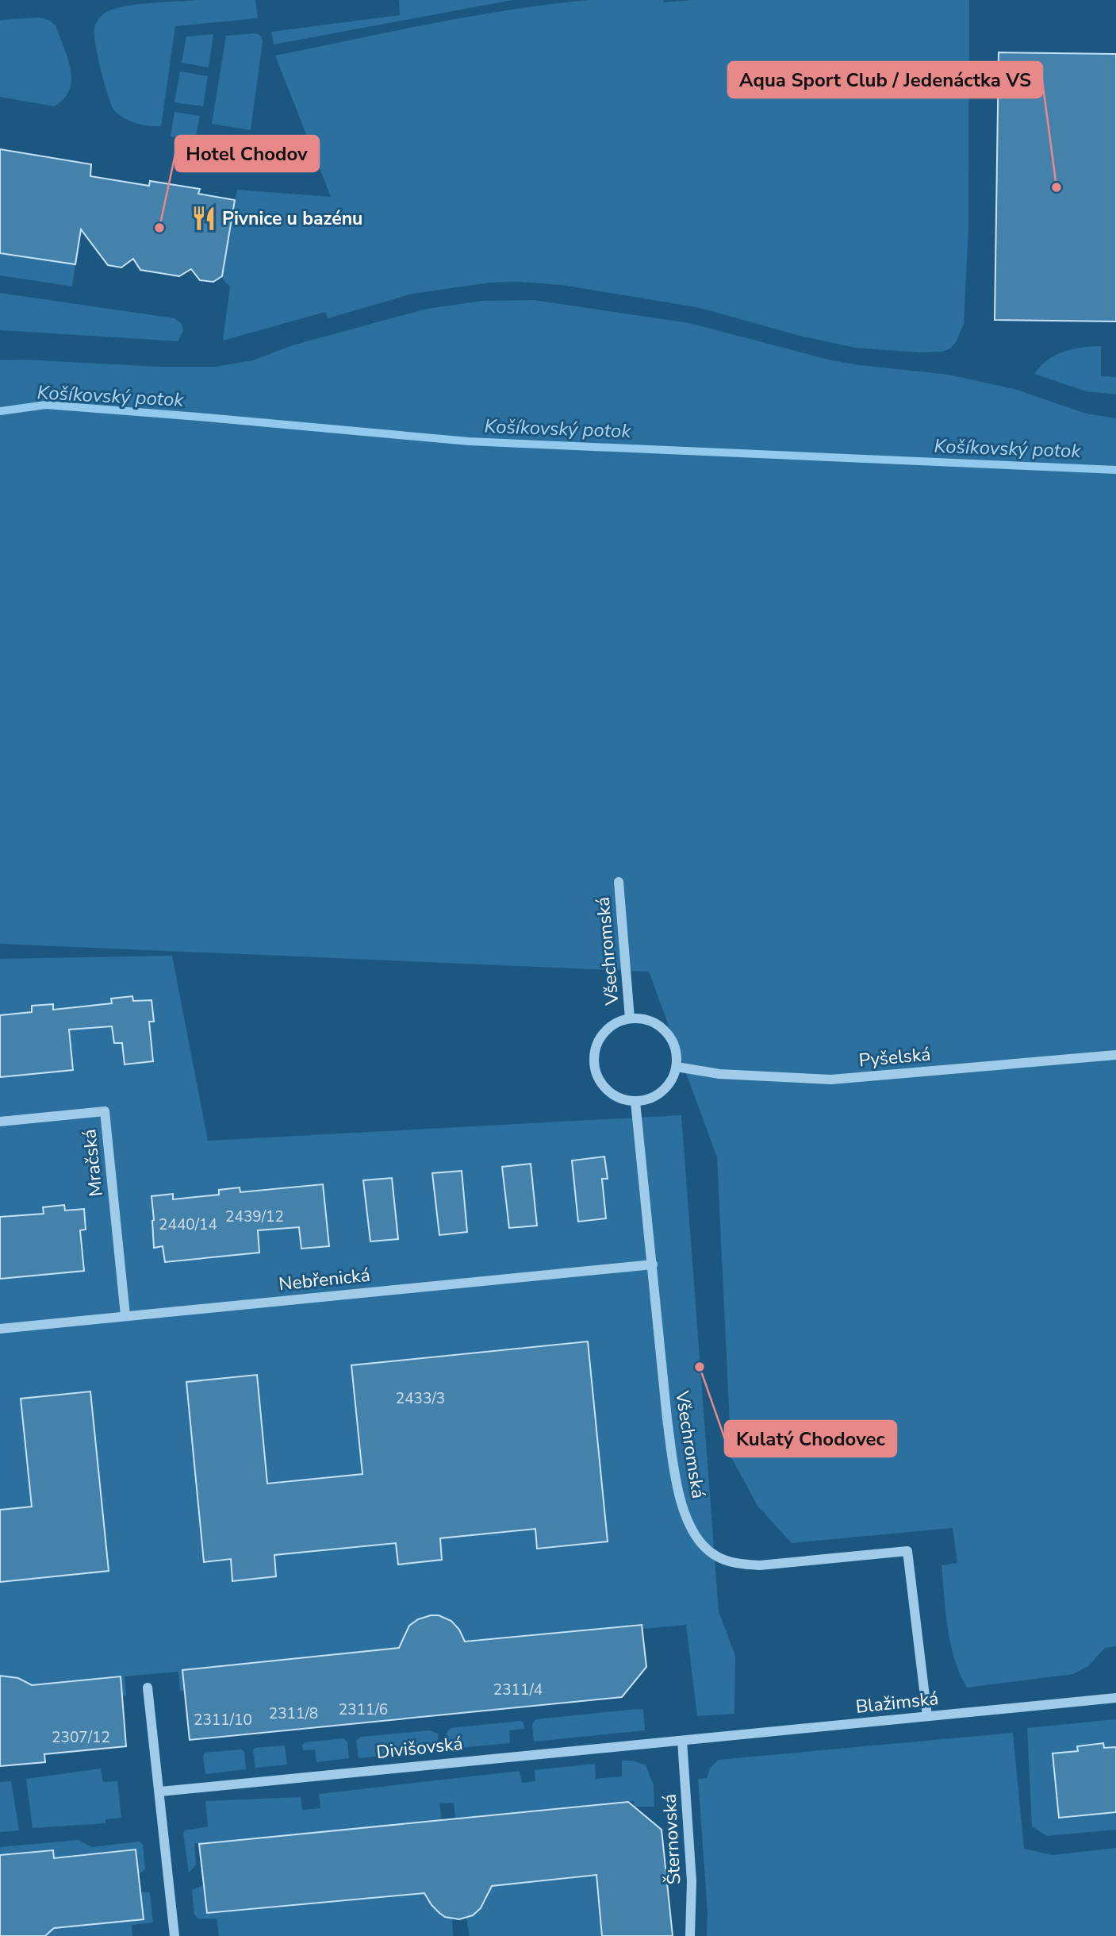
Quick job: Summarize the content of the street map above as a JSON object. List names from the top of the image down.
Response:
{
  "streets": {
    "street": [
      "Všechromská",
      "Pyšelská",
      "Mračská",
      "Nebřenická",
      "Blažimská",
      "Divišovská",
      "Šternovská"
    ]
  },
  "crossings": [
    ["Všechromská", "Pyšelská"],
    ["Všechromská", "Nebřenická"],
    ["Všechromská", "Blažimská"],
    ["Mračská", "Nebřenická"],
    ["Blažimská", "Divišovská"],
    ["Blažimská", "Šternovská"],
    ["Divišovská", "Šternovská"]
  ],
  "water": ["Košíkovský potok"],
  "places": {
    "other": ["Aqua Sport Club / Jedenáctka VS", "Hotel Chodov", "Kulatý Chodovec"],
    "restaurant": ["Pivnice u bazénu"]
  },
  "house_numbers": [
    "2439/12",
    "2440/14",
    "2433/3",
    "2311/4",
    "2311/6",
    "2311/8",
    "2311/10",
    "2307/12"
  ]
}
